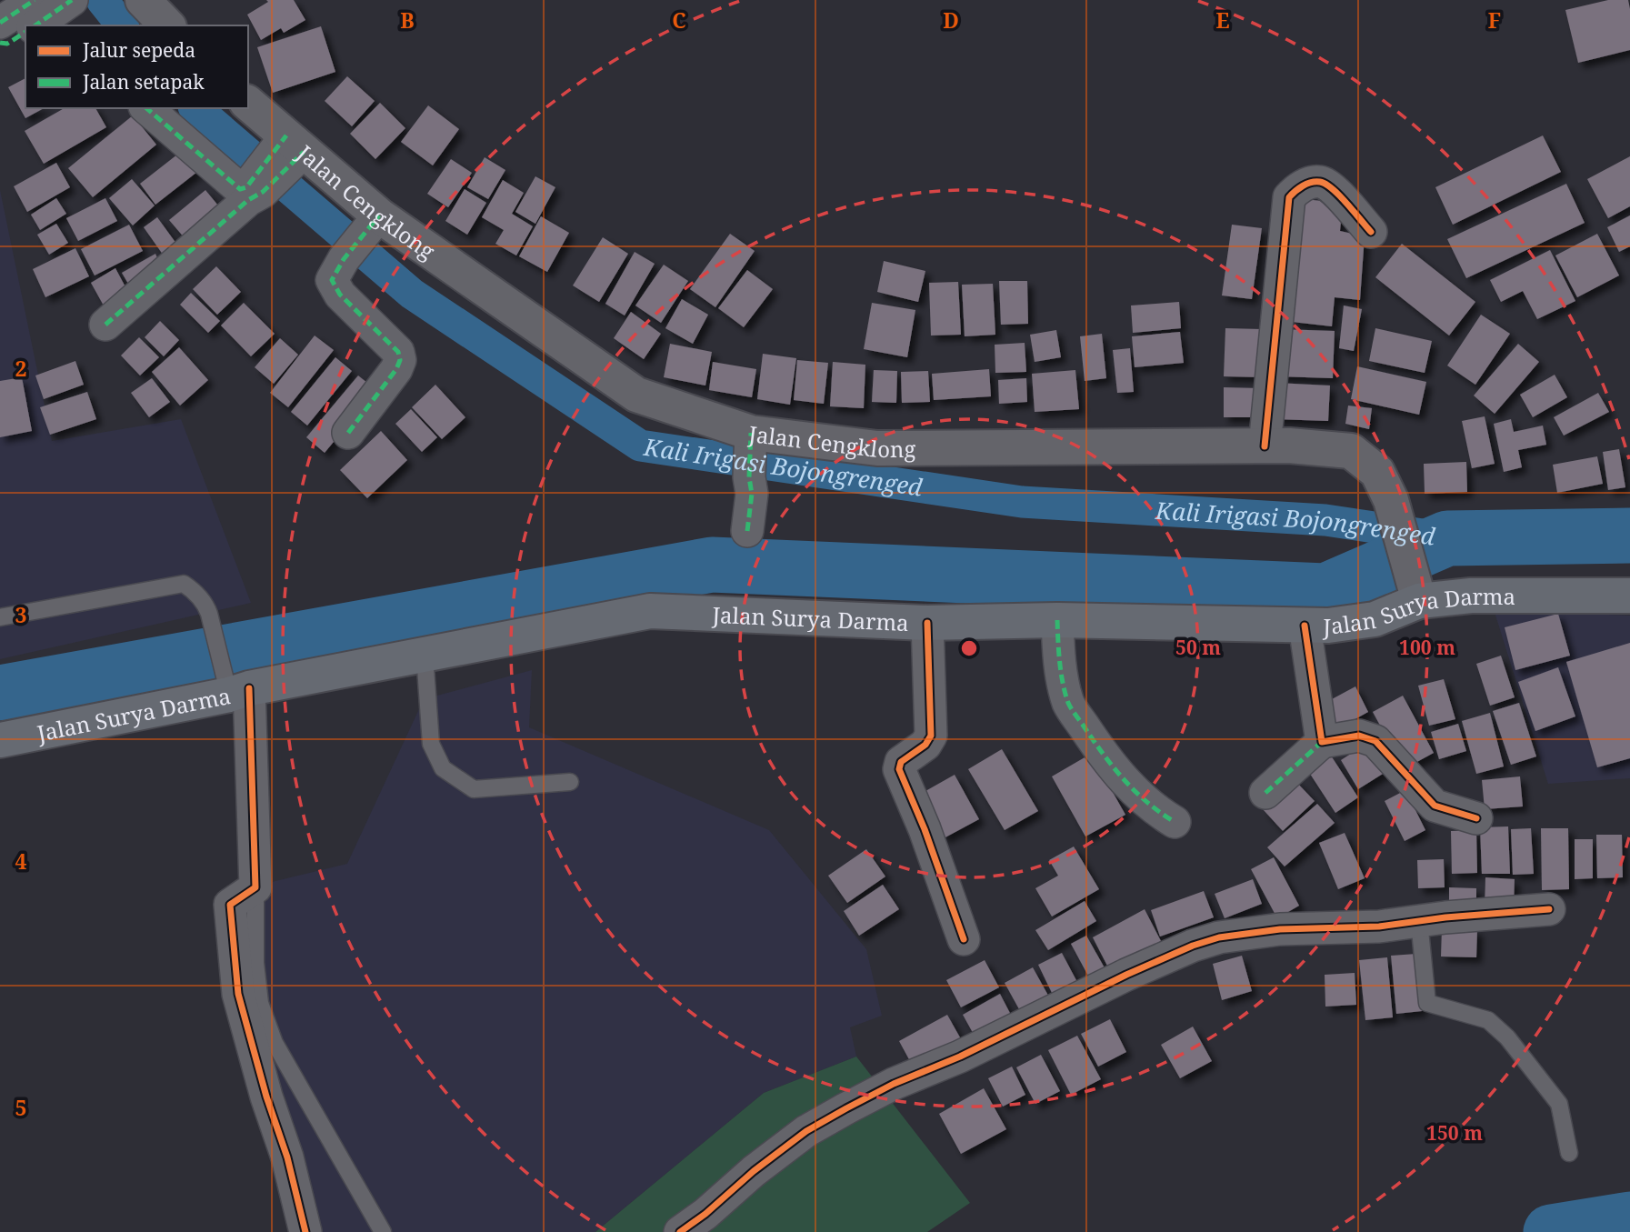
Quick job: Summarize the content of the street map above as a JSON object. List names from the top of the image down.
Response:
{
  "streets": {
    "main road": ["Jalan Cengklong", "Jalan Surya Darma"]
  },
  "crossings": [
    ["Jalan Cengklong", "Jalan Surya Darma"]
  ],
  "water": ["Kali Irigasi Bojongrenged"],
  "legend": ["Jalur sepeda", "Jalan setapak"],
  "grid": {
    "columns": [
      "B",
      "C",
      "D",
      "E",
      "F"
    ],
    "rows": [
      "2",
      "3",
      "4",
      "5"
    ]
  },
  "rings": ["50 m", "100 m", "150 m"]
}
